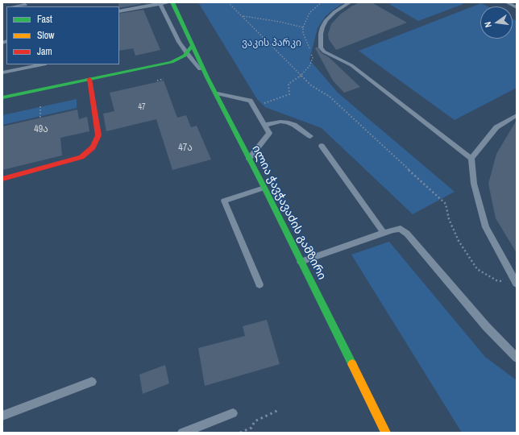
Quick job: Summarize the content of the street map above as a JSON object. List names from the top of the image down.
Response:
{
  "streets": {
    "main road": ["ილია ჭავჭავაძის გამზირი"]
  },
  "parks": ["ვაკის პარკი"],
  "house_numbers": ["47", "49ა", "47ა"],
  "legend": ["Fast", "Slow", "Jam"],
  "north": "left"
}
